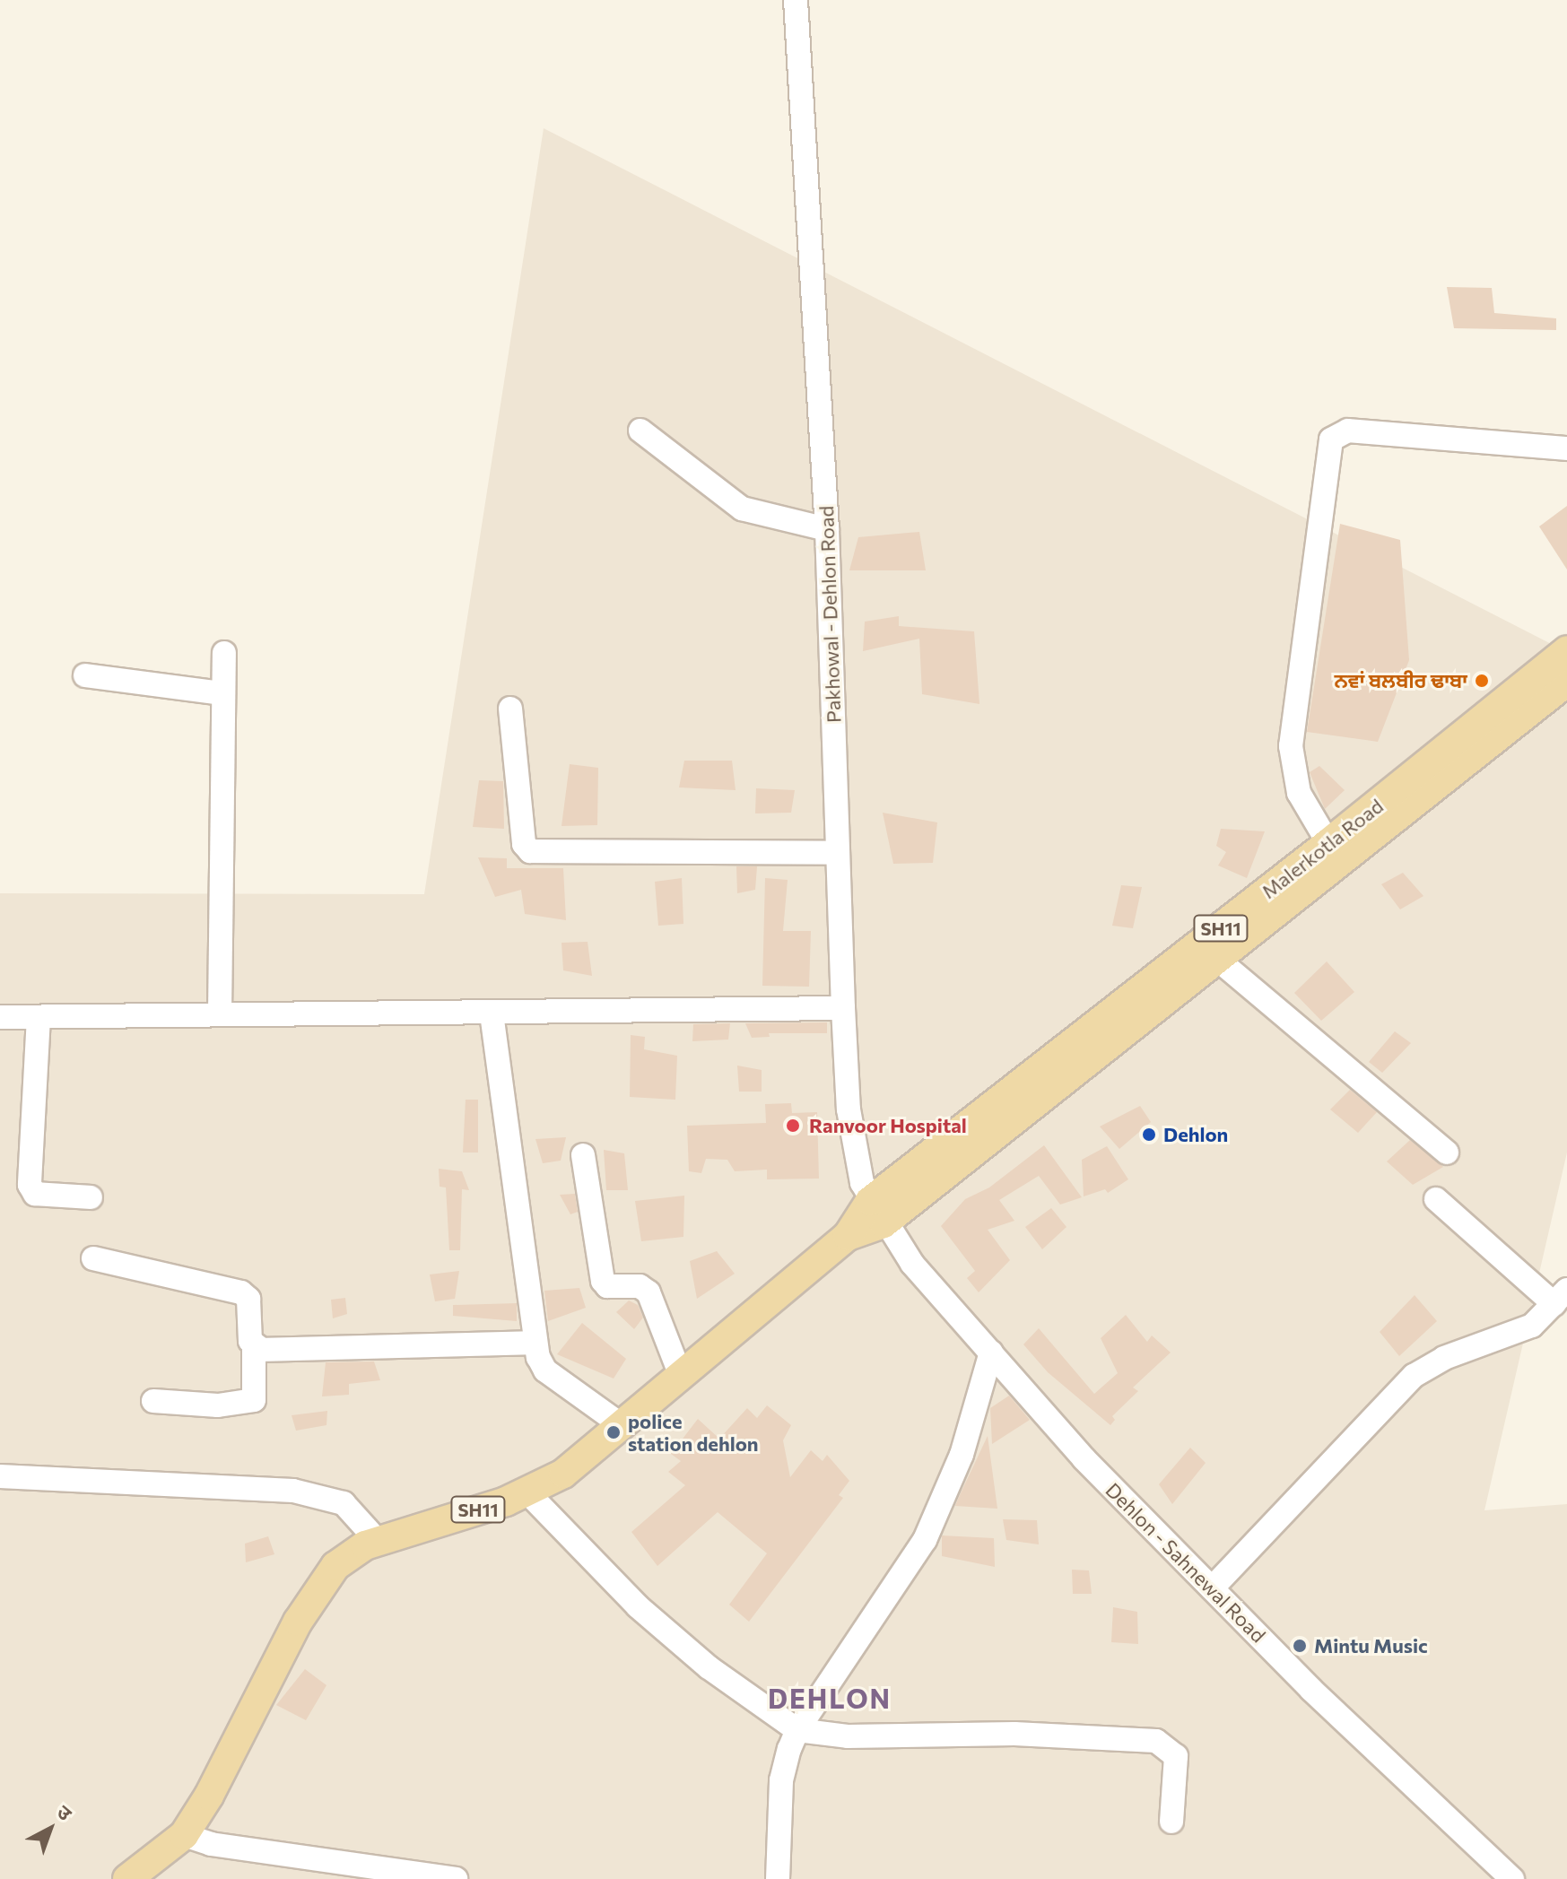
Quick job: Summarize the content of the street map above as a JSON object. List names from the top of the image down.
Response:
{
  "streets": {
    "main road": ["Malerkotla Road", "SH11"],
    "street": ["Pakhowal - Dehlon Road", "Dehlon - Sahnewal Road"]
  },
  "crossings": [
    ["Pakhowal - Dehlon Road", "Malerkotla Road"],
    ["Pakhowal - Dehlon Road", "SH11"],
    ["Pakhowal - Dehlon Road", "Dehlon - Sahnewal Road"],
    ["Malerkotla Road", "SH11"],
    ["Malerkotla Road", "Dehlon - Sahnewal Road"],
    ["SH11", "Dehlon - Sahnewal Road"]
  ],
  "districts": ["DEHLON"],
  "places": [
    "ਨਵਾਂ ਬਲਬੀਰ ਢਾਬਾ",
    "Ranvoor Hospital",
    "Dehlon",
    "police station dehlon",
    "Mintu Music"
  ],
  "north": "top right"
}
